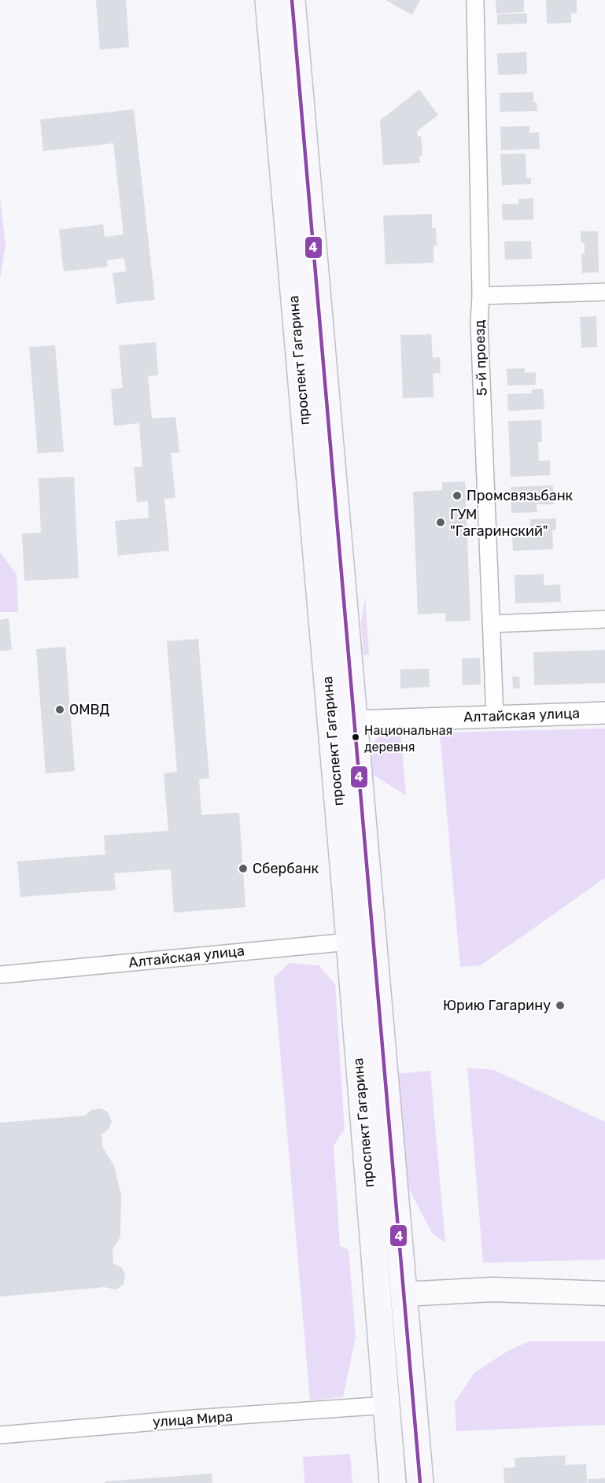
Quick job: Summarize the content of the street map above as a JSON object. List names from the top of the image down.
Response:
{
  "streets": {
    "main road": ["проспект Гагарина"],
    "street": ["5-й проезд", "Алтайская улица", "улица Мира"]
  },
  "crossings": [
    ["5-й проезд", "Алтайская улица"],
    ["проспект Гагарина", "Алтайская улица"],
    ["проспект Гагарина", "улица Мира"]
  ],
  "places": [
    "Промсвязьбанк",
    "ГУМ \"Гагаринский\"",
    "ОМВД",
    "Национальная деревня",
    "Сбербанк",
    "Юрию Гагарину"
  ],
  "lines": ["transit line 4"]
}
